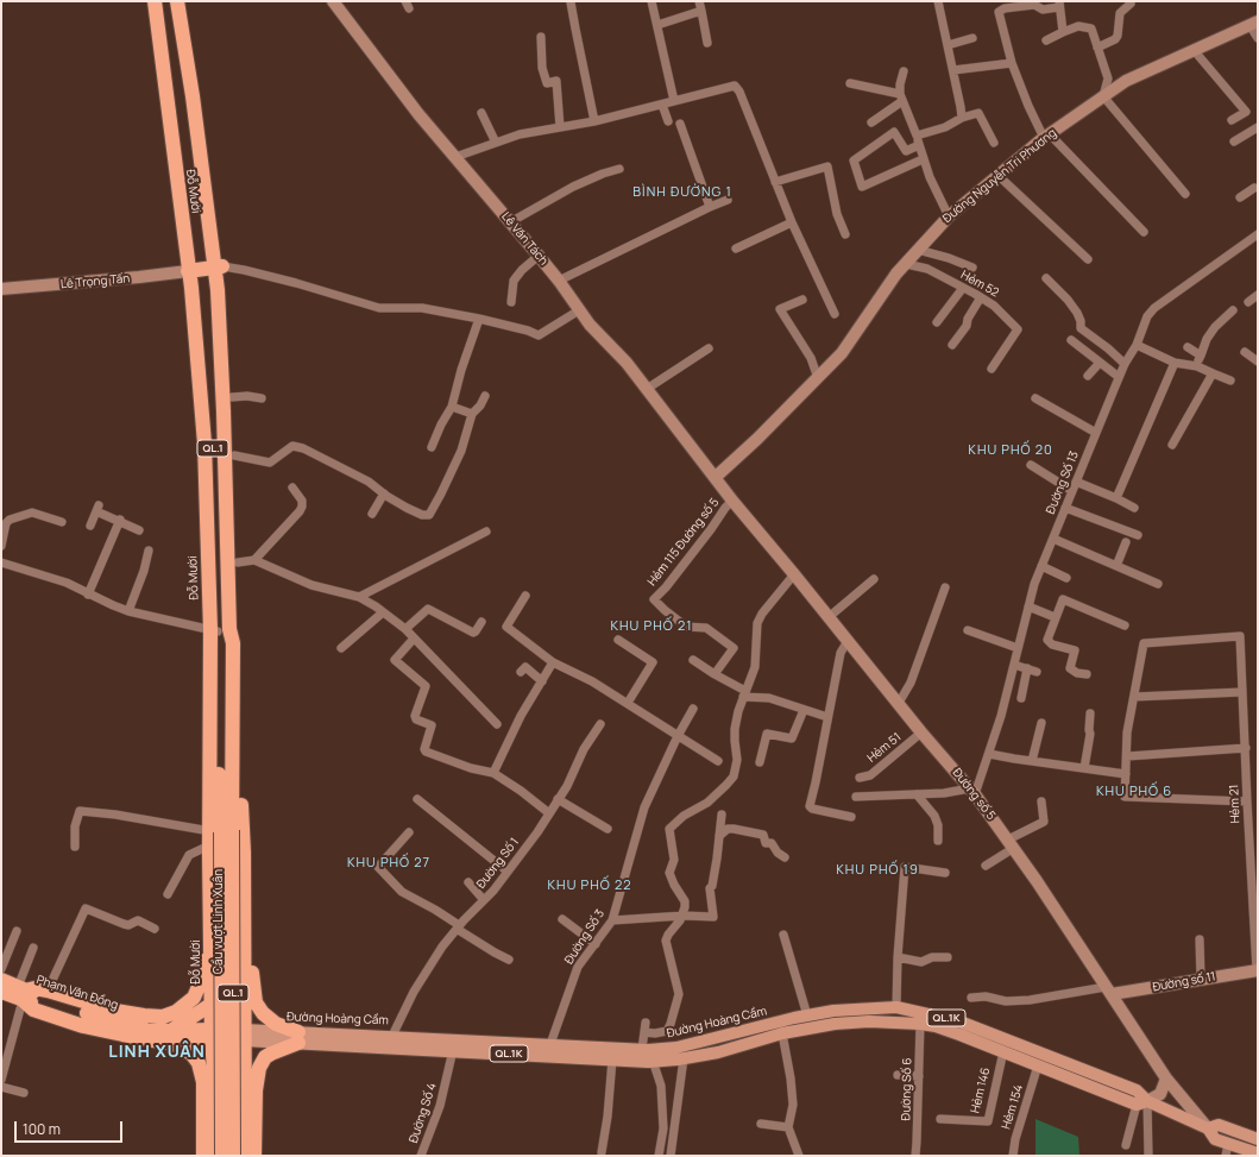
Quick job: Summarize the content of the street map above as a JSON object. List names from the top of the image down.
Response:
{
  "streets": {
    "highway": [
      "Đỗ Mười",
      "QL.1",
      "Cầu vượt Linh Xuân",
      "Phạm Văn Đồng"
    ],
    "main road": [
      "Đường Nguyễn Tri Phương",
      "Lê Văn Tách",
      "Lê Trọng Tấn",
      "Đường số 5",
      "Đường số 11",
      "QL.1K",
      "Đường Hoàng Cầm"
    ],
    "street": [
      "Hẻm 52",
      "Đường Số 13",
      "Hẻm 115 Đường số 5",
      "Hẻm 51",
      "Hẻm 21",
      "Đường Số 1",
      "Đường Số 3",
      "Đường Số 6",
      "Hẻm 146",
      "Hẻm 154",
      "Đường Số 4"
    ]
  },
  "crossings": [
    ["Đường Nguyễn Tri Phương", "Lê Văn Tách"],
    ["Đường Nguyễn Tri Phương", "Hẻm 52"],
    ["Đường Nguyễn Tri Phương", "Đường số 5"],
    ["Đỗ Mười", "Lê Trọng Tấn"],
    ["Đỗ Mười", "QL.1"],
    ["Đỗ Mười", "Cầu vượt Linh Xuân"],
    ["Đỗ Mười", "Phạm Văn Đồng"],
    ["Đỗ Mười", "Đường Hoàng Cầm"],
    ["Lê Văn Tách", "Đường số 5"],
    ["Đường Số 13", "Đường số 5"],
    ["Hẻm 115 Đường số 5", "Đường số 5"],
    ["Hẻm 51", "Đường số 5"],
    ["Đường số 5", "Đường số 11"],
    ["Đường số 5", "Đường Hoàng Cầm"],
    ["Hẻm 21", "Đường số 11"],
    ["Đường Số 1", "Đường Hoàng Cầm"],
    ["Đường Số 3", "Đường Hoàng Cầm"],
    ["Phạm Văn Đồng", "Đường Hoàng Cầm"],
    ["Đường Hoàng Cầm", "Đường Số 6"],
    ["Đường Hoàng Cầm", "Hẻm 146"],
    ["Đường Hoàng Cầm", "Hẻm 154"],
    ["Đường Hoàng Cầm", "Đường Số 4"]
  ],
  "districts": [
    "BÌNH ĐƯỜNG 1",
    "KHU PHỐ 20",
    "KHU PHỐ 21",
    "KHU PHỐ 6",
    "KHU PHỐ 27",
    "KHU PHỐ 19",
    "KHU PHỐ 22",
    "LINH XUÂN"
  ],
  "scale_bar": "100 m"
}
